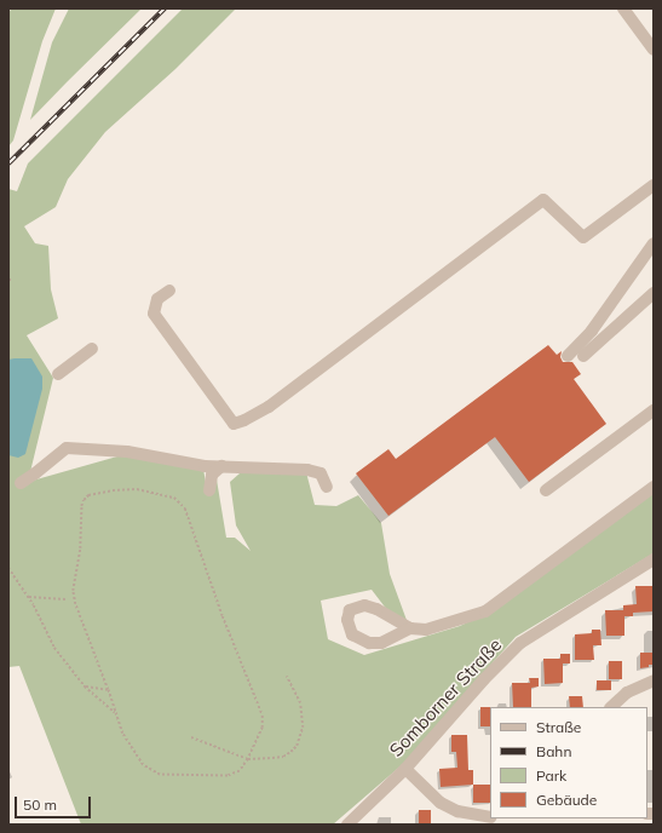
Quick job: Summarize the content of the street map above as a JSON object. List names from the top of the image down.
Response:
{
  "streets": {
    "street": ["Somborner Straße"]
  },
  "legend": [
    "Straße",
    "Bahn",
    "Park",
    "Gebäude"
  ],
  "scale_bar": "50 m"
}
